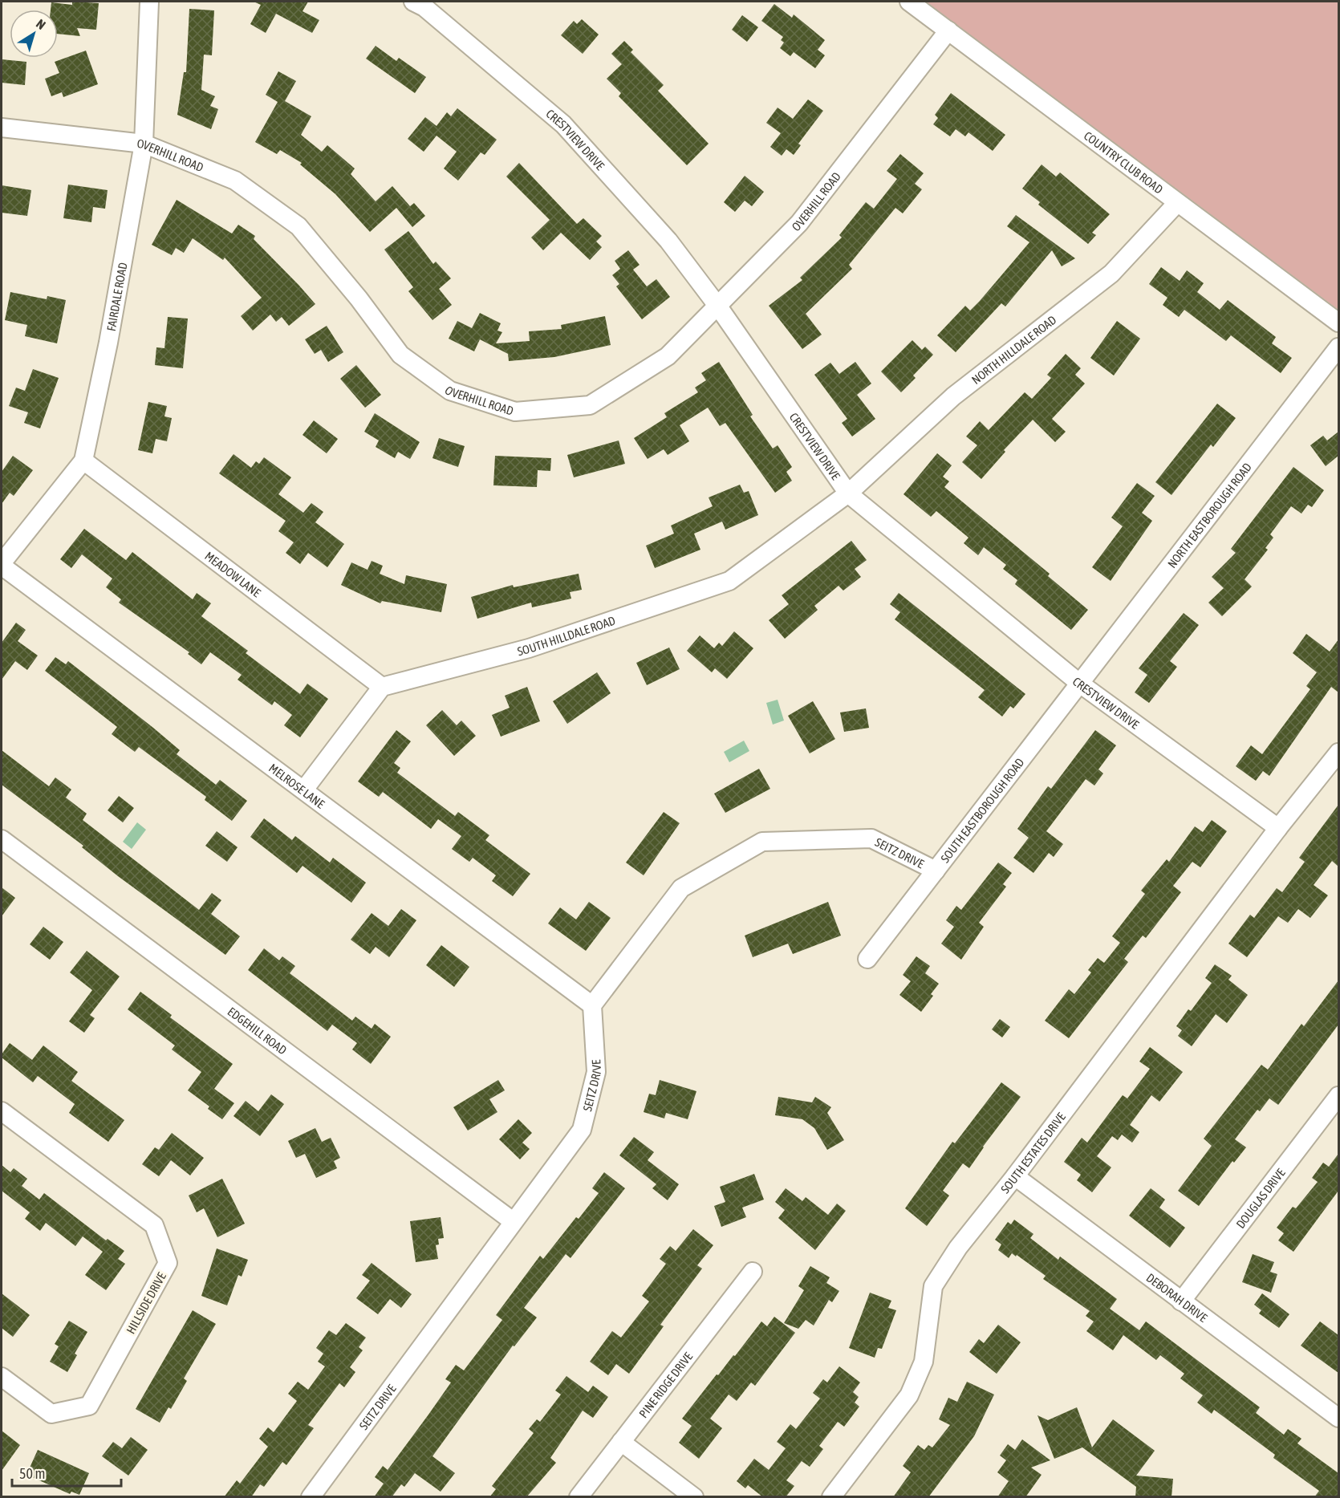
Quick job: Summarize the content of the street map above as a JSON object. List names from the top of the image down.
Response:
{
  "streets": {
    "street": [
      "CRESTVIEW DRIVE",
      "OVERHILL ROAD",
      "COUNTRY CLUB ROAD",
      "FAIRDALE ROAD",
      "NORTH HILLDALE ROAD",
      "NORTH EASTBOROUGH ROAD",
      "MEADOW LANE",
      "SOUTH HILLDALE ROAD",
      "MELROSE LANE",
      "SOUTH EASTBOROUGH ROAD",
      "SEITZ DRIVE",
      "EDGEHILL ROAD",
      "SOUTH ESTATES DRIVE",
      "DOUGLAS DRIVE",
      "DEBORAH DRIVE",
      "HILLSIDE DRIVE",
      "PINE RIDGE DRIVE"
    ]
  },
  "crossings": [
    ["CRESTVIEW DRIVE", "OVERHILL ROAD"],
    ["CRESTVIEW DRIVE", "NORTH HILLDALE ROAD"],
    ["CRESTVIEW DRIVE", "NORTH EASTBOROUGH ROAD"],
    ["CRESTVIEW DRIVE", "SOUTH HILLDALE ROAD"],
    ["CRESTVIEW DRIVE", "SOUTH EASTBOROUGH ROAD"],
    ["CRESTVIEW DRIVE", "SOUTH ESTATES DRIVE"],
    ["OVERHILL ROAD", "COUNTRY CLUB ROAD"],
    ["OVERHILL ROAD", "FAIRDALE ROAD"],
    ["COUNTRY CLUB ROAD", "NORTH HILLDALE ROAD"],
    ["FAIRDALE ROAD", "MEADOW LANE"],
    ["FAIRDALE ROAD", "MELROSE LANE"],
    ["NORTH HILLDALE ROAD", "SOUTH HILLDALE ROAD"],
    ["NORTH EASTBOROUGH ROAD", "SOUTH EASTBOROUGH ROAD"],
    ["MEADOW LANE", "SOUTH HILLDALE ROAD"],
    ["MELROSE LANE", "SEITZ DRIVE"],
    ["SOUTH EASTBOROUGH ROAD", "SEITZ DRIVE"],
    ["SEITZ DRIVE", "EDGEHILL ROAD"],
    ["SOUTH ESTATES DRIVE", "DEBORAH DRIVE"],
    ["DOUGLAS DRIVE", "DEBORAH DRIVE"]
  ],
  "scale_bar": "50 m",
  "north": "top right"
}
